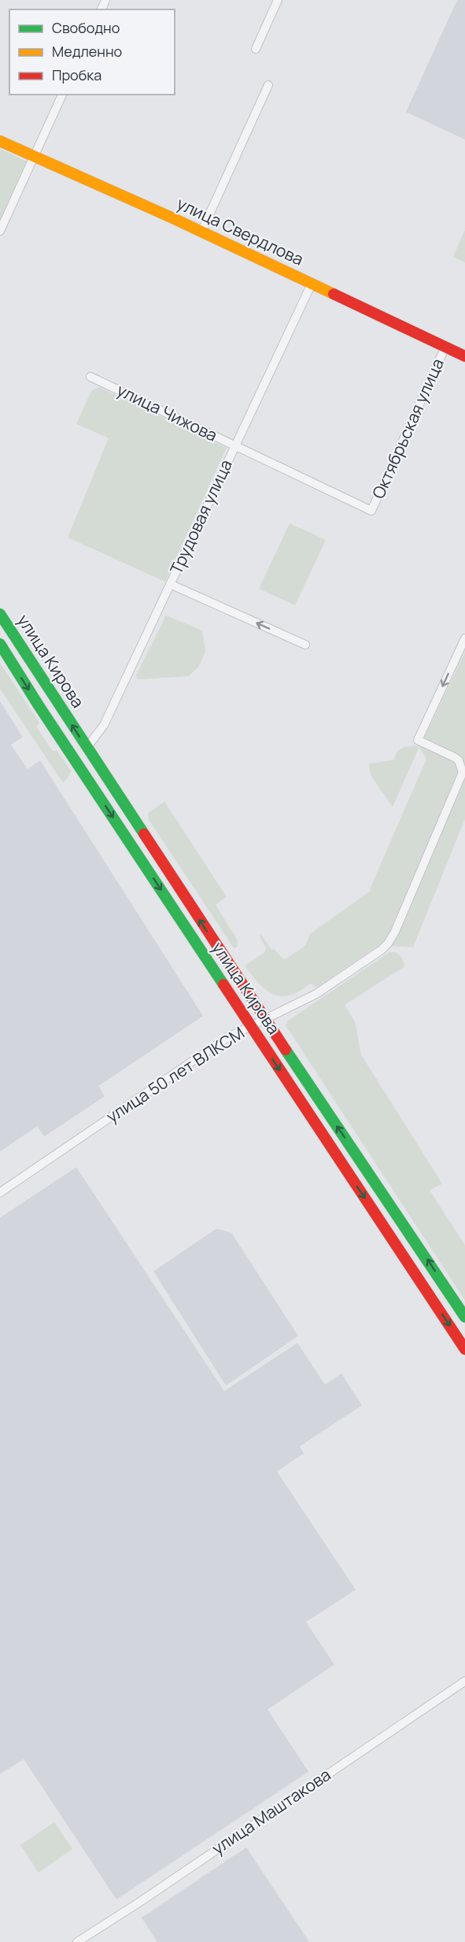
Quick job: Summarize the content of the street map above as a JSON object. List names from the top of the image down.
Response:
{
  "streets": {
    "main road": ["улица Свердлова", "улица Кирова"],
    "street": [
      "улица Чижова",
      "Октябрьская улица",
      "Трудовая улица",
      "улица 50 лет ВЛКСМ",
      "улица Маштакова"
    ]
  },
  "crossings": [
    ["улица Свердлова", "Октябрьская улица"],
    ["улица Свердлова", "Трудовая улица"],
    ["улица Чижова", "Октябрьская улица"],
    ["улица Чижова", "Трудовая улица"],
    ["Трудовая улица", "улица Кирова"],
    ["улица Кирова", "улица 50 лет ВЛКСМ"]
  ],
  "one_way": ["улица 50 лет ВЛКСМ"],
  "legend": ["Свободно", "Медленно", "Пробка"]
}
